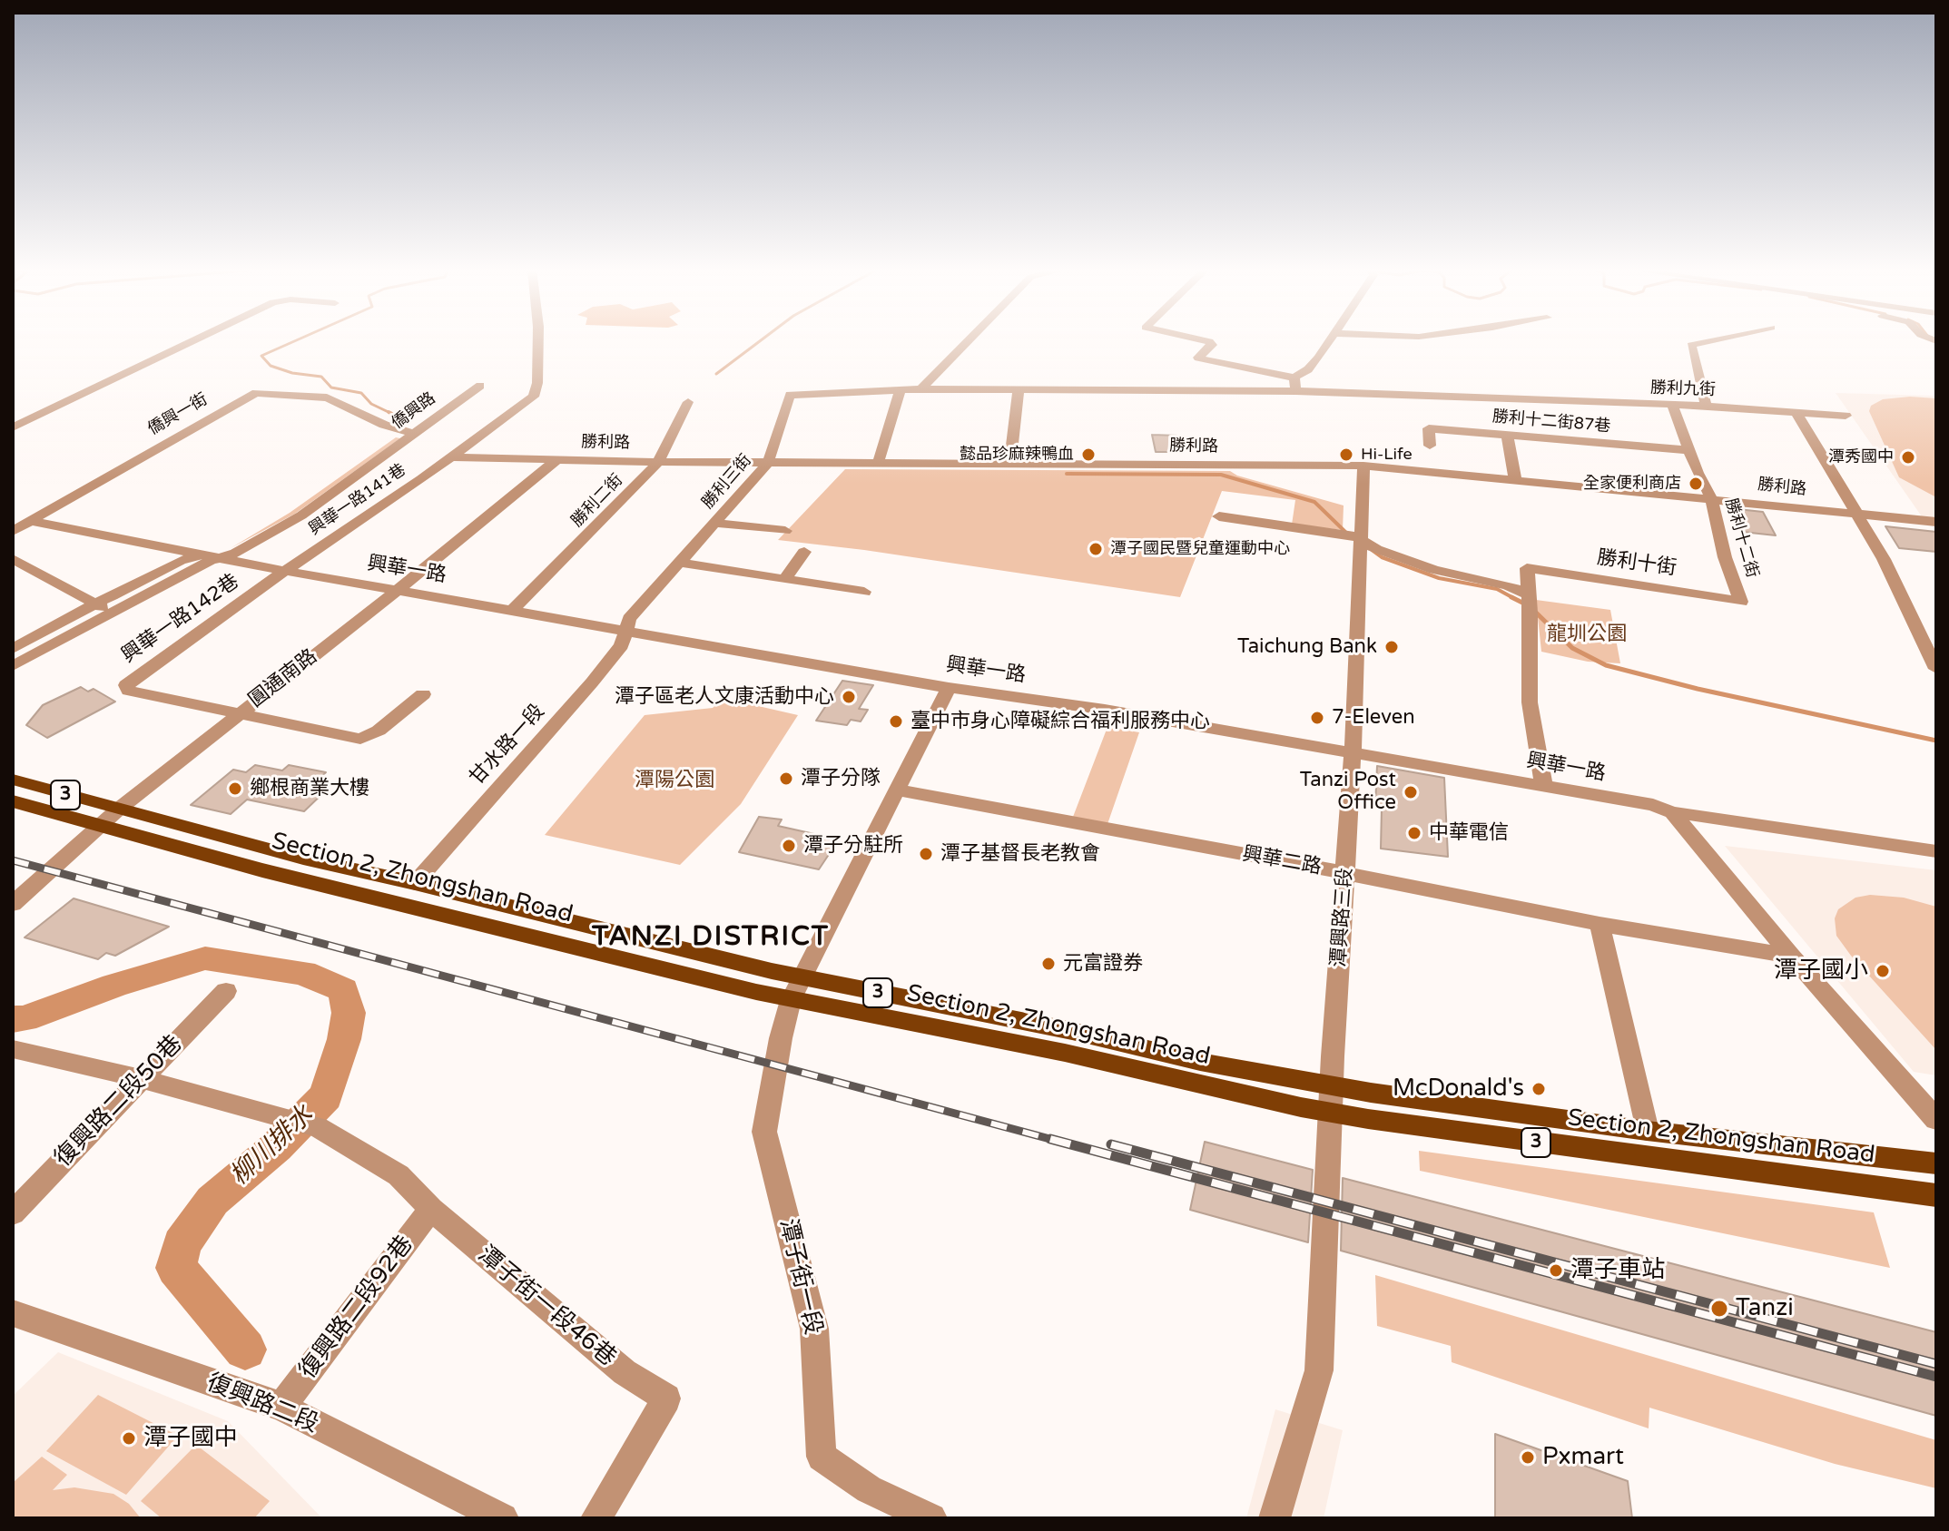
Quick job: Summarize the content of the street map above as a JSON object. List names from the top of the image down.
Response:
{
  "streets": {
    "main road": ["3", "Section 2, Zhongshan Road"],
    "street": [
      "勝利九街",
      "僑興路",
      "僑興一街",
      "勝利十二街87巷",
      "勝利路",
      "勝利三街",
      "興華一路141巷",
      "勝利二街",
      "勝利十二街",
      "勝利十街",
      "興華一路",
      "興華一路142巷",
      "圓通南路",
      "甘水路一段",
      "興華二路",
      "潭興路三段",
      "復興路二段50巷",
      "潭子街一段",
      "潭子街一段46巷",
      "復興路二段92巷",
      "復興路二段"
    ]
  },
  "crossings": [
    ["勝利九街", "勝利三街"],
    ["勝利九街", "勝利十二街"],
    ["僑興路", "僑興一街"],
    ["僑興路", "興華一路"],
    ["僑興一街", "興華一路"],
    ["勝利十二街87巷", "勝利十二街"],
    ["勝利路", "勝利三街"],
    ["勝利路", "興華一路141巷"],
    ["勝利路", "勝利二街"],
    ["勝利路", "勝利十二街"],
    ["勝利路", "圓通南路"],
    ["勝利路", "潭興路三段"],
    ["勝利三街", "興華一路"],
    ["勝利三街", "甘水路一段"],
    ["興華一路141巷", "興華一路"],
    ["興華一路141巷", "興華一路142巷"],
    ["勝利二街", "興華一路"],
    ["勝利十二街", "勝利十街"],
    ["興華一路", "興華一路142巷"],
    ["興華一路", "圓通南路"],
    ["興華一路", "甘水路一段"],
    ["興華一路", "潭興路三段"],
    ["興華一路142巷", "圓通南路"],
    ["圓通南路", "Section 2, Zhongshan Road"],
    ["甘水路一段", "Section 2, Zhongshan Road"],
    ["興華二路", "潭興路三段"],
    ["Section 2, Zhongshan Road", "潭興路三段"],
    ["Section 2, Zhongshan Road", "潭子街一段"],
    ["復興路二段50巷", "潭子街一段46巷"],
    ["潭子街一段46巷", "復興路二段92巷"],
    ["復興路二段92巷", "復興路二段"]
  ],
  "districts": ["TANZI DISTRICT"],
  "water": ["柳川排水"],
  "parks": ["龍圳公園", "潭陽公園"],
  "places": [
    "懿品珍麻辣鴨血",
    "Hi-Life",
    "潭秀國中",
    "全家便利商店",
    "潭子國民暨兒童運動中心",
    "Taichung Bank",
    "潭子區老人文康活動中心",
    "7-Eleven",
    "臺中市身心障礙綜合福利服務中心",
    "潭子分隊",
    "鄉根商業大樓",
    "Tanzi Post Office",
    "中華電信",
    "潭子分駐所",
    "潭子基督長老教會",
    "元富證券",
    "潭子國小",
    "McDonald's",
    "潭子車站",
    "Tanzi",
    "潭子國中",
    "Pxmart"
  ]
}
